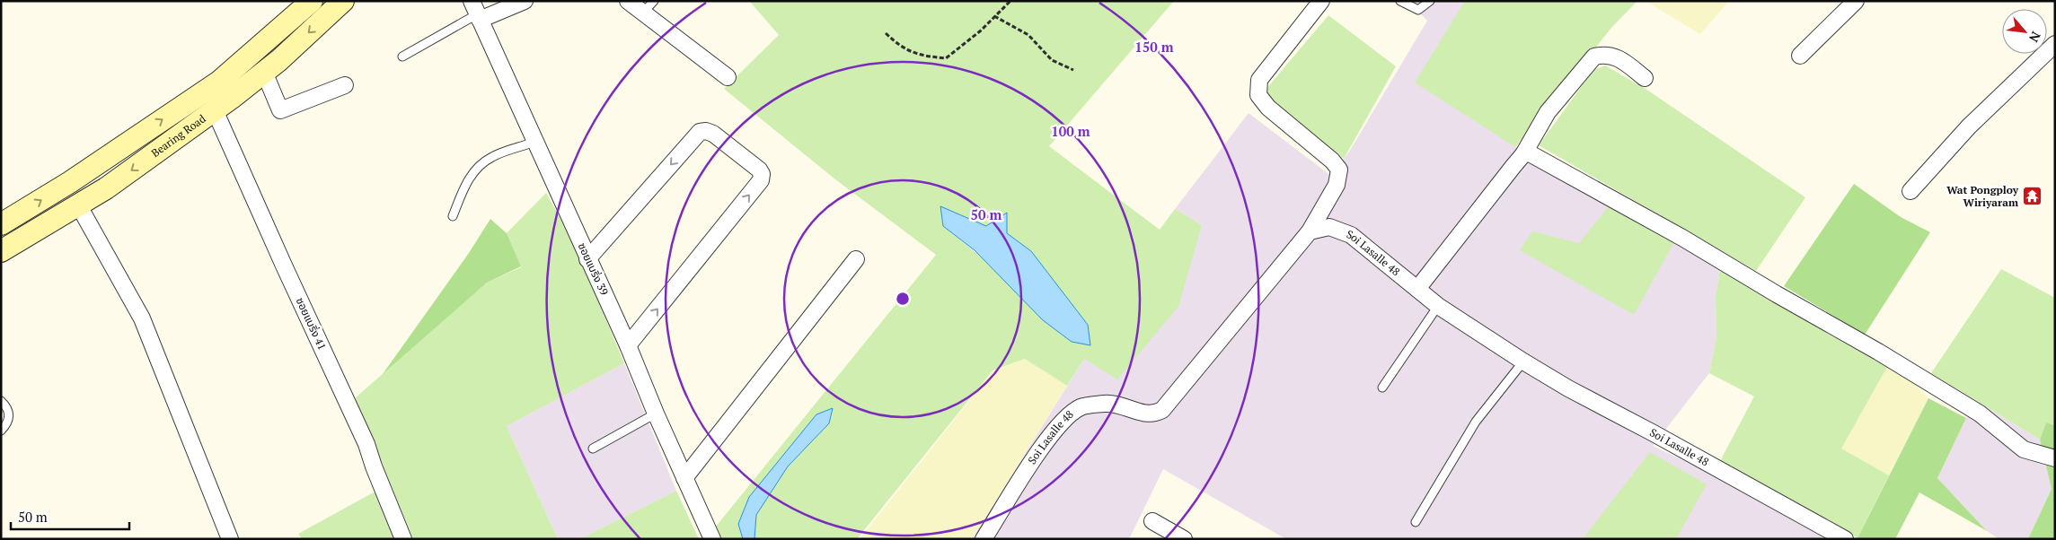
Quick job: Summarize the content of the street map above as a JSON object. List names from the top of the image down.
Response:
{
  "streets": {
    "main road": ["Bearing Road"],
    "street": ["Soi Lasalle 48", "ซอยแบริ่ง 39", "ซอยแบริ่ง 41"]
  },
  "crossings": [
    ["Bearing Road", "ซอยแบริ่ง 41"]
  ],
  "places": {
    "temple": ["Wat Pongploy Wiriyaram"]
  },
  "scale_bar": "50 m",
  "north": "bottom right",
  "rings": ["150 m", "100 m", "50 m"]
}
